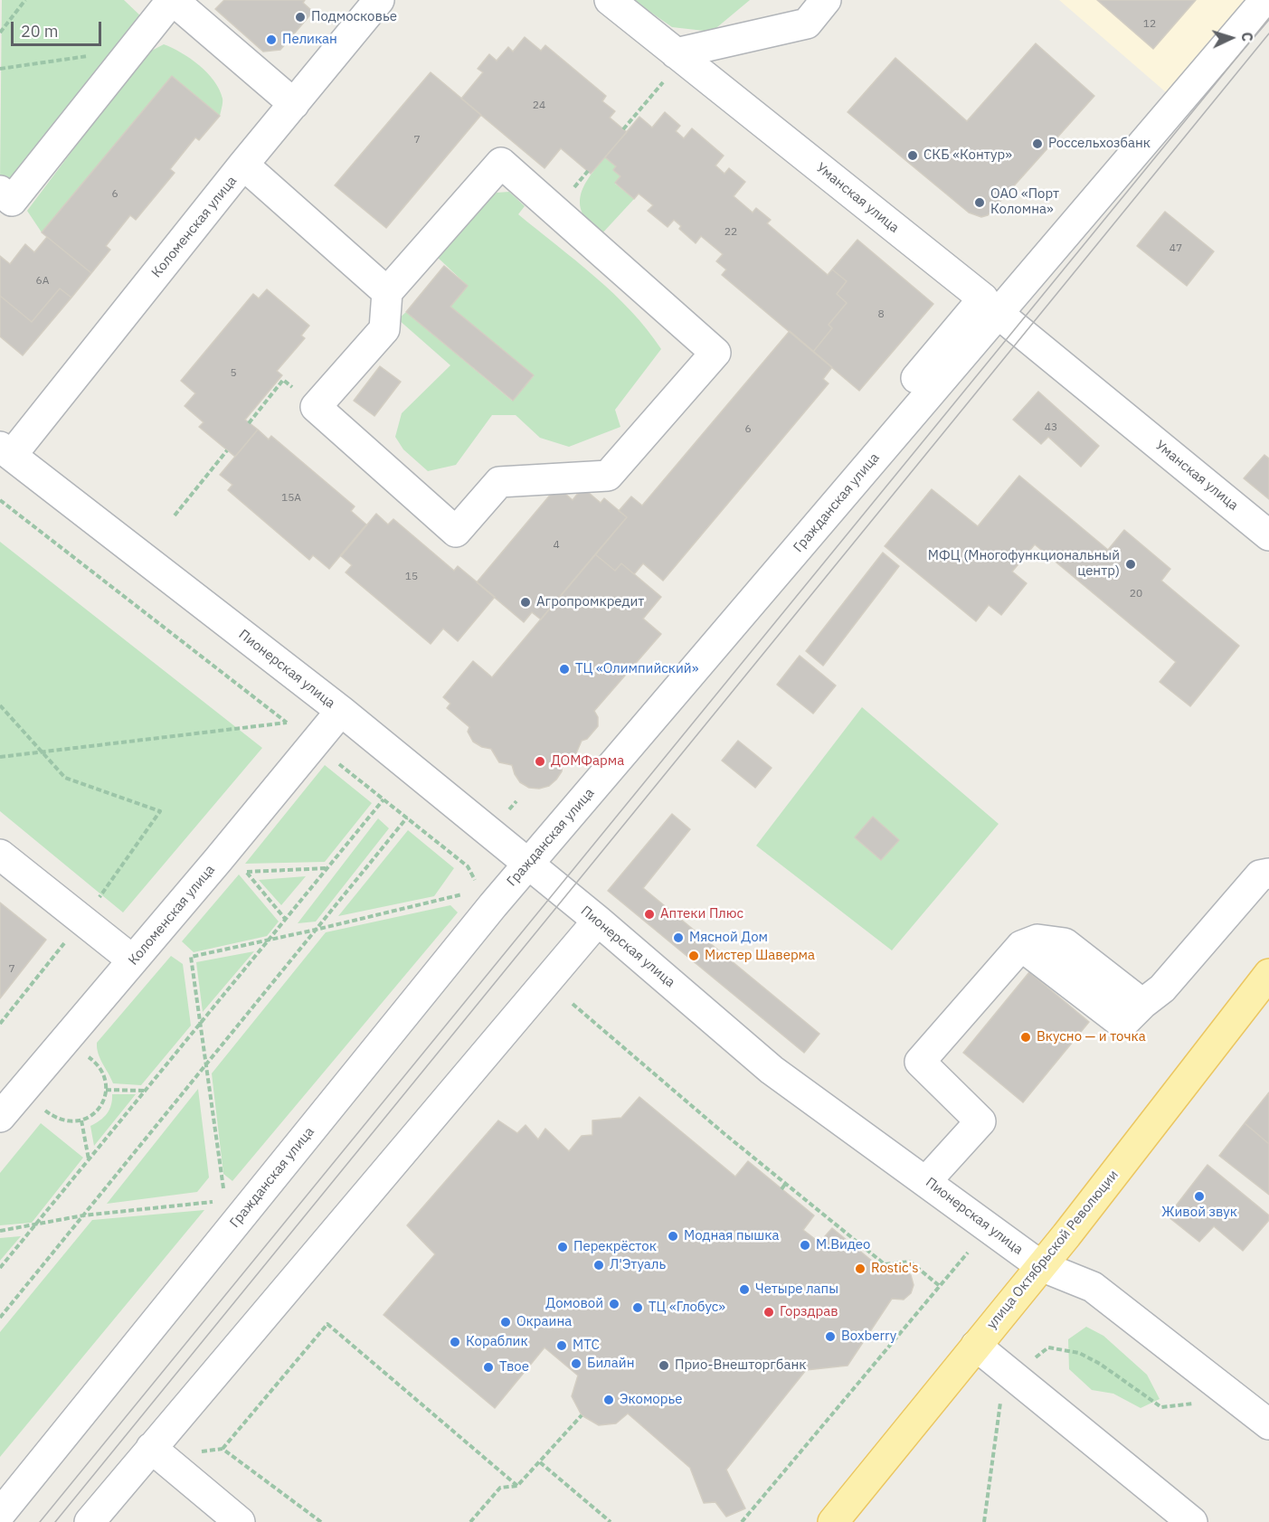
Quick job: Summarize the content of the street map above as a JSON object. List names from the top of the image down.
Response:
{
  "streets": {
    "main road": ["улица Октябрьской Революции"],
    "street": [
      "Уманская улица",
      "Коломенская улица",
      "Гражданская улица",
      "Пионерская улица"
    ]
  },
  "crossings": [
    ["Уманская улица", "Гражданская улица"],
    ["Коломенская улица", "Пионерская улица"],
    ["Гражданская улица", "Пионерская улица"],
    ["Пионерская улица", "улица Октябрьской Революции"]
  ],
  "places": [
    "Подмосковье",
    "Пеликан",
    "Россельхозбанк",
    "СКБ «Контур»",
    "ОАО «Порт Коломна»",
    "МФЦ (Многофункциональный центр)",
    "Агропромкредит",
    "ТЦ «Олимпийский»",
    "ДОМФарма",
    "Аптеки Плюс",
    "Мясной Дом",
    "Мистер Шаверма",
    "Вкусно — и точка",
    "Живой звук",
    "Модная пышка",
    "М.Видео",
    "Перекрёсток",
    "Л'Этуаль",
    "Rostic's",
    "Четыре лапы",
    "Домовой",
    "ТЦ «Глобус»",
    "Горздрав",
    "Окраина",
    "Boxberry",
    "Кораблик",
    "МТС",
    "Билайн",
    "Прио-Внешторгбанк",
    "Твое",
    "Экоморье"
  ],
  "house_numbers": [
    "12",
    "24",
    "7",
    "6",
    "22",
    "47",
    "6А",
    "8",
    "5",
    "43",
    "6",
    "15А",
    "4",
    "15",
    "20",
    "7"
  ],
  "scale_bar": "20 m",
  "north": "right"
}
